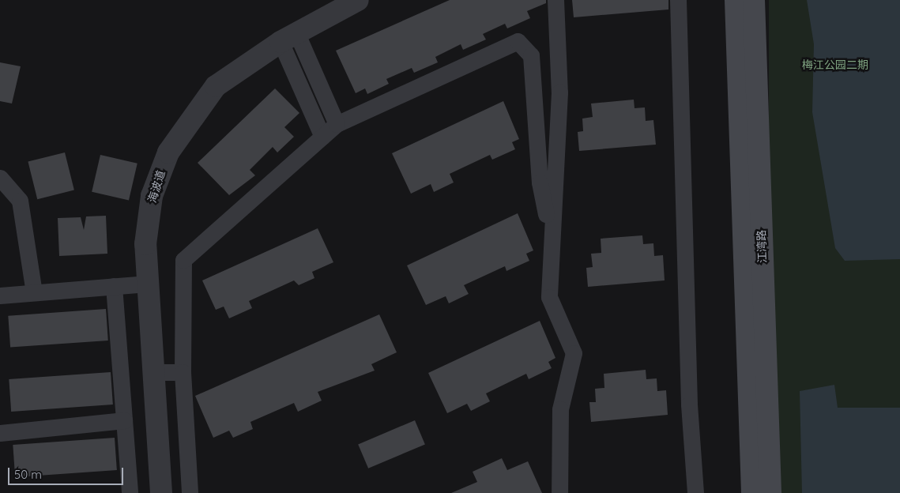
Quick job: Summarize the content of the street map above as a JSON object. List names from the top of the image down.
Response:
{
  "streets": {
    "main road": ["江湾路"],
    "street": ["海波道"]
  },
  "parks": ["梅江公园二期"],
  "scale_bar": "50 m"
}
